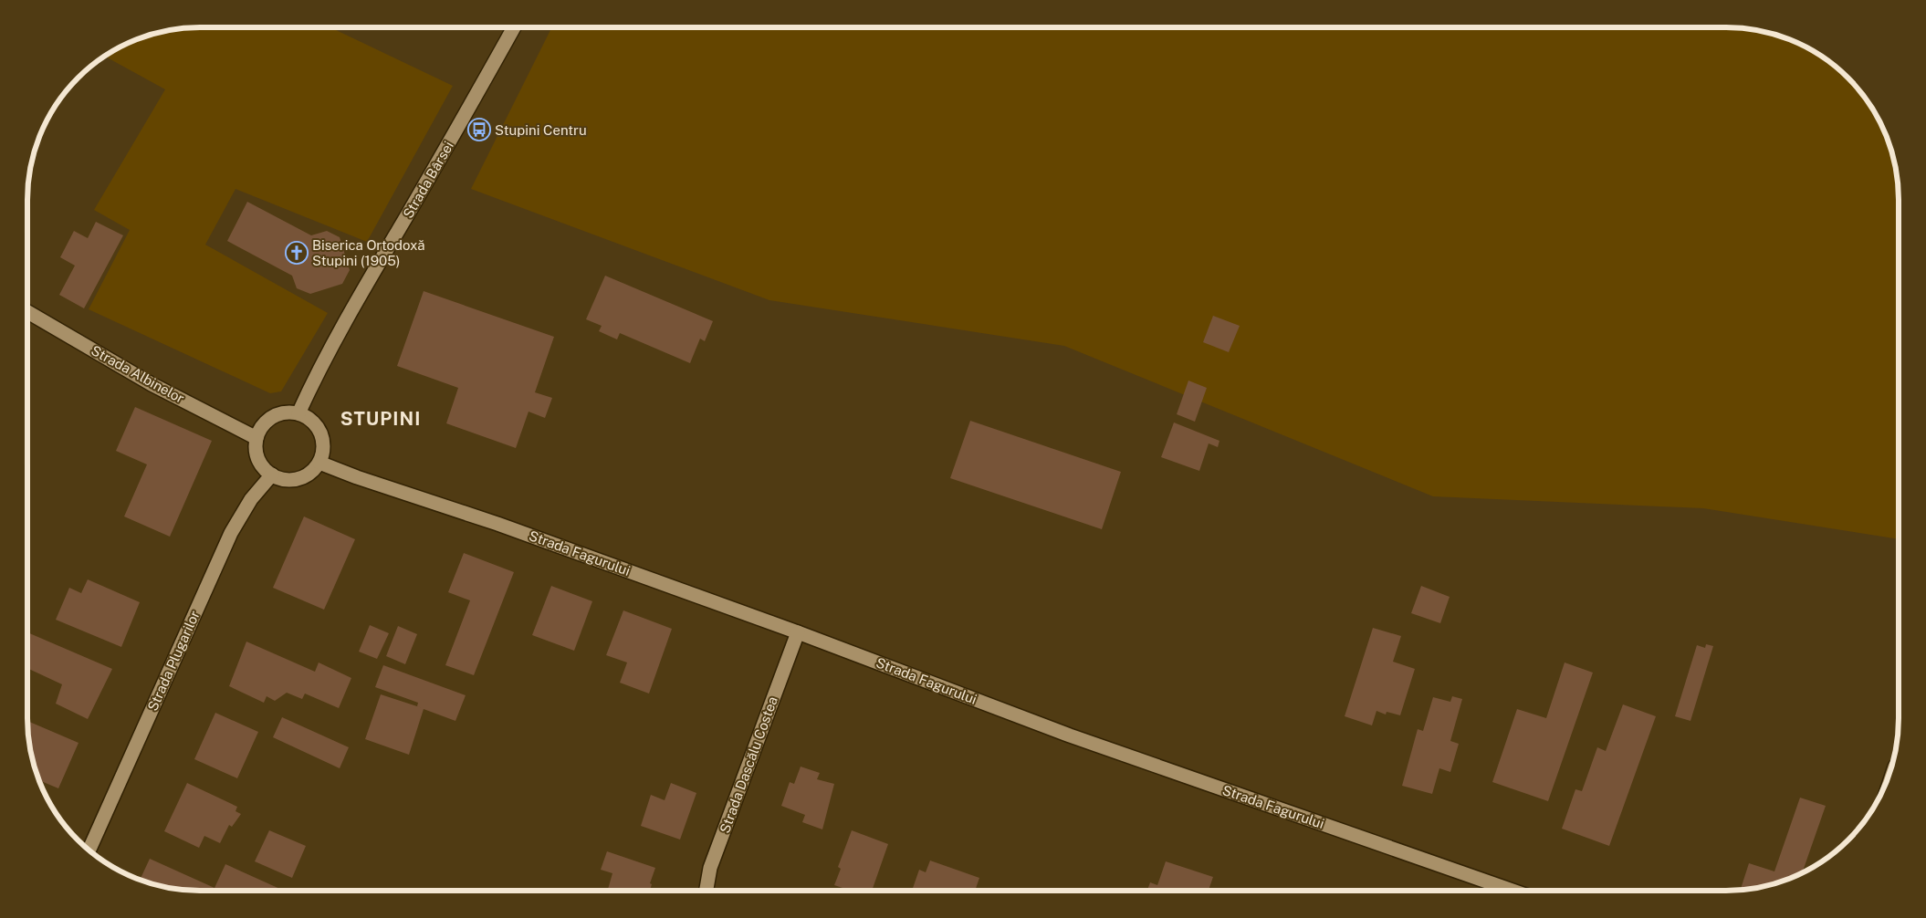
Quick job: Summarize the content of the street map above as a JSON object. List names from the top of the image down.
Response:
{
  "streets": {
    "street": [
      "Strada Bârsei",
      "Strada Albinelor",
      "Strada Fagurului",
      "Strada Plugarilor",
      "Strada Dascălu Costea"
    ]
  },
  "crossings": [
    ["Strada Bârsei", "Strada Albinelor"],
    ["Strada Bârsei", "Strada Fagurului"],
    ["Strada Bârsei", "Strada Plugarilor"],
    ["Strada Albinelor", "Strada Fagurului"],
    ["Strada Albinelor", "Strada Plugarilor"],
    ["Strada Fagurului", "Strada Plugarilor"],
    ["Strada Fagurului", "Strada Dascălu Costea"]
  ],
  "districts": ["STUPINI"],
  "places": {
    "bus stop": ["Stupini Centru"],
    "church": ["Biserica Ortodoxă Stupini (1905)"]
  }
}
